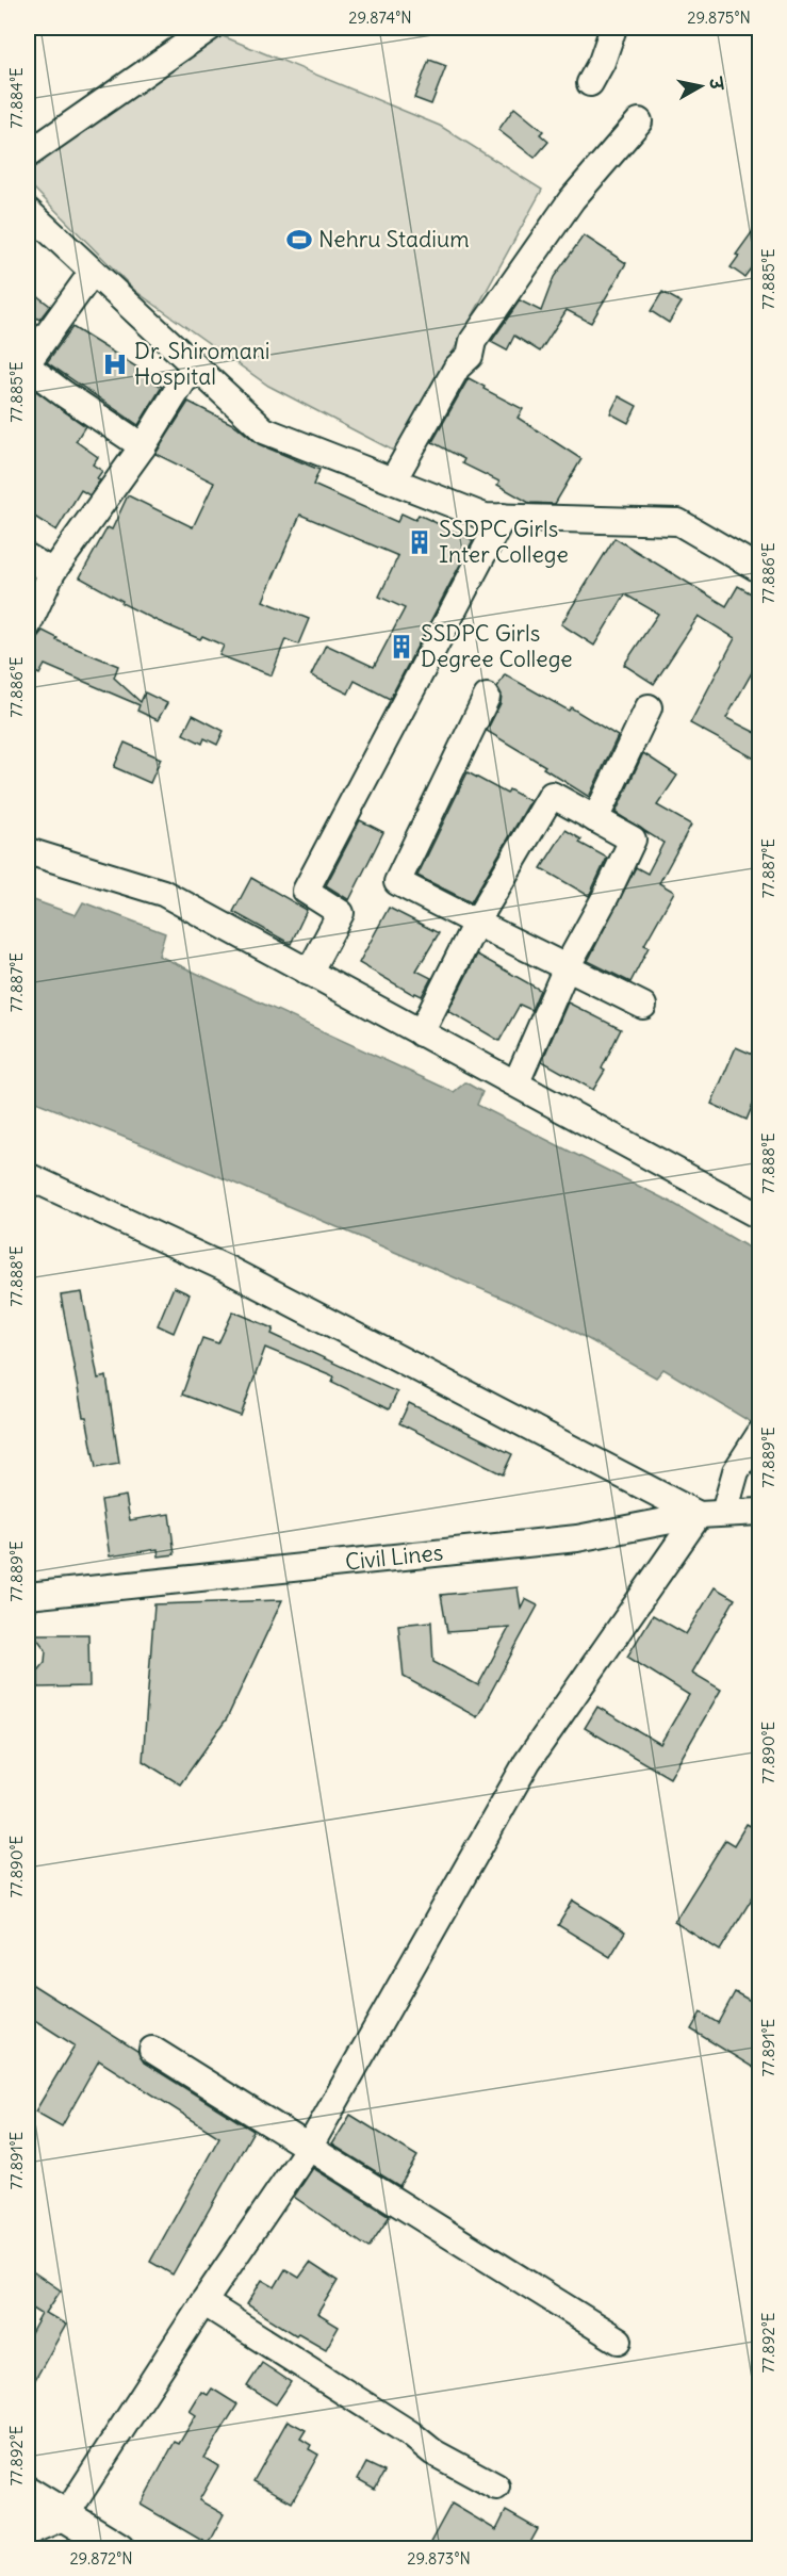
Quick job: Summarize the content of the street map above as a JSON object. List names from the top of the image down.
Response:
{
  "streets": {
    "street": ["Civil Lines"]
  },
  "places": {
    "sports": ["Nehru Stadium"],
    "hospital": ["Dr. Shiromani Hospital"],
    "building": ["SSDPC Girls Inter College", "SSDPC Girls Degree College"]
  },
  "north": "right",
  "coordinates": [
    "29.874°N",
    "29.875°N",
    "77.884°E",
    "77.885°E",
    "77.886°E",
    "77.887°E",
    "77.888°E",
    "77.889°E",
    "77.890°E",
    "77.891°E",
    "77.892°E",
    "29.872°N",
    "29.873°N"
  ]
}
